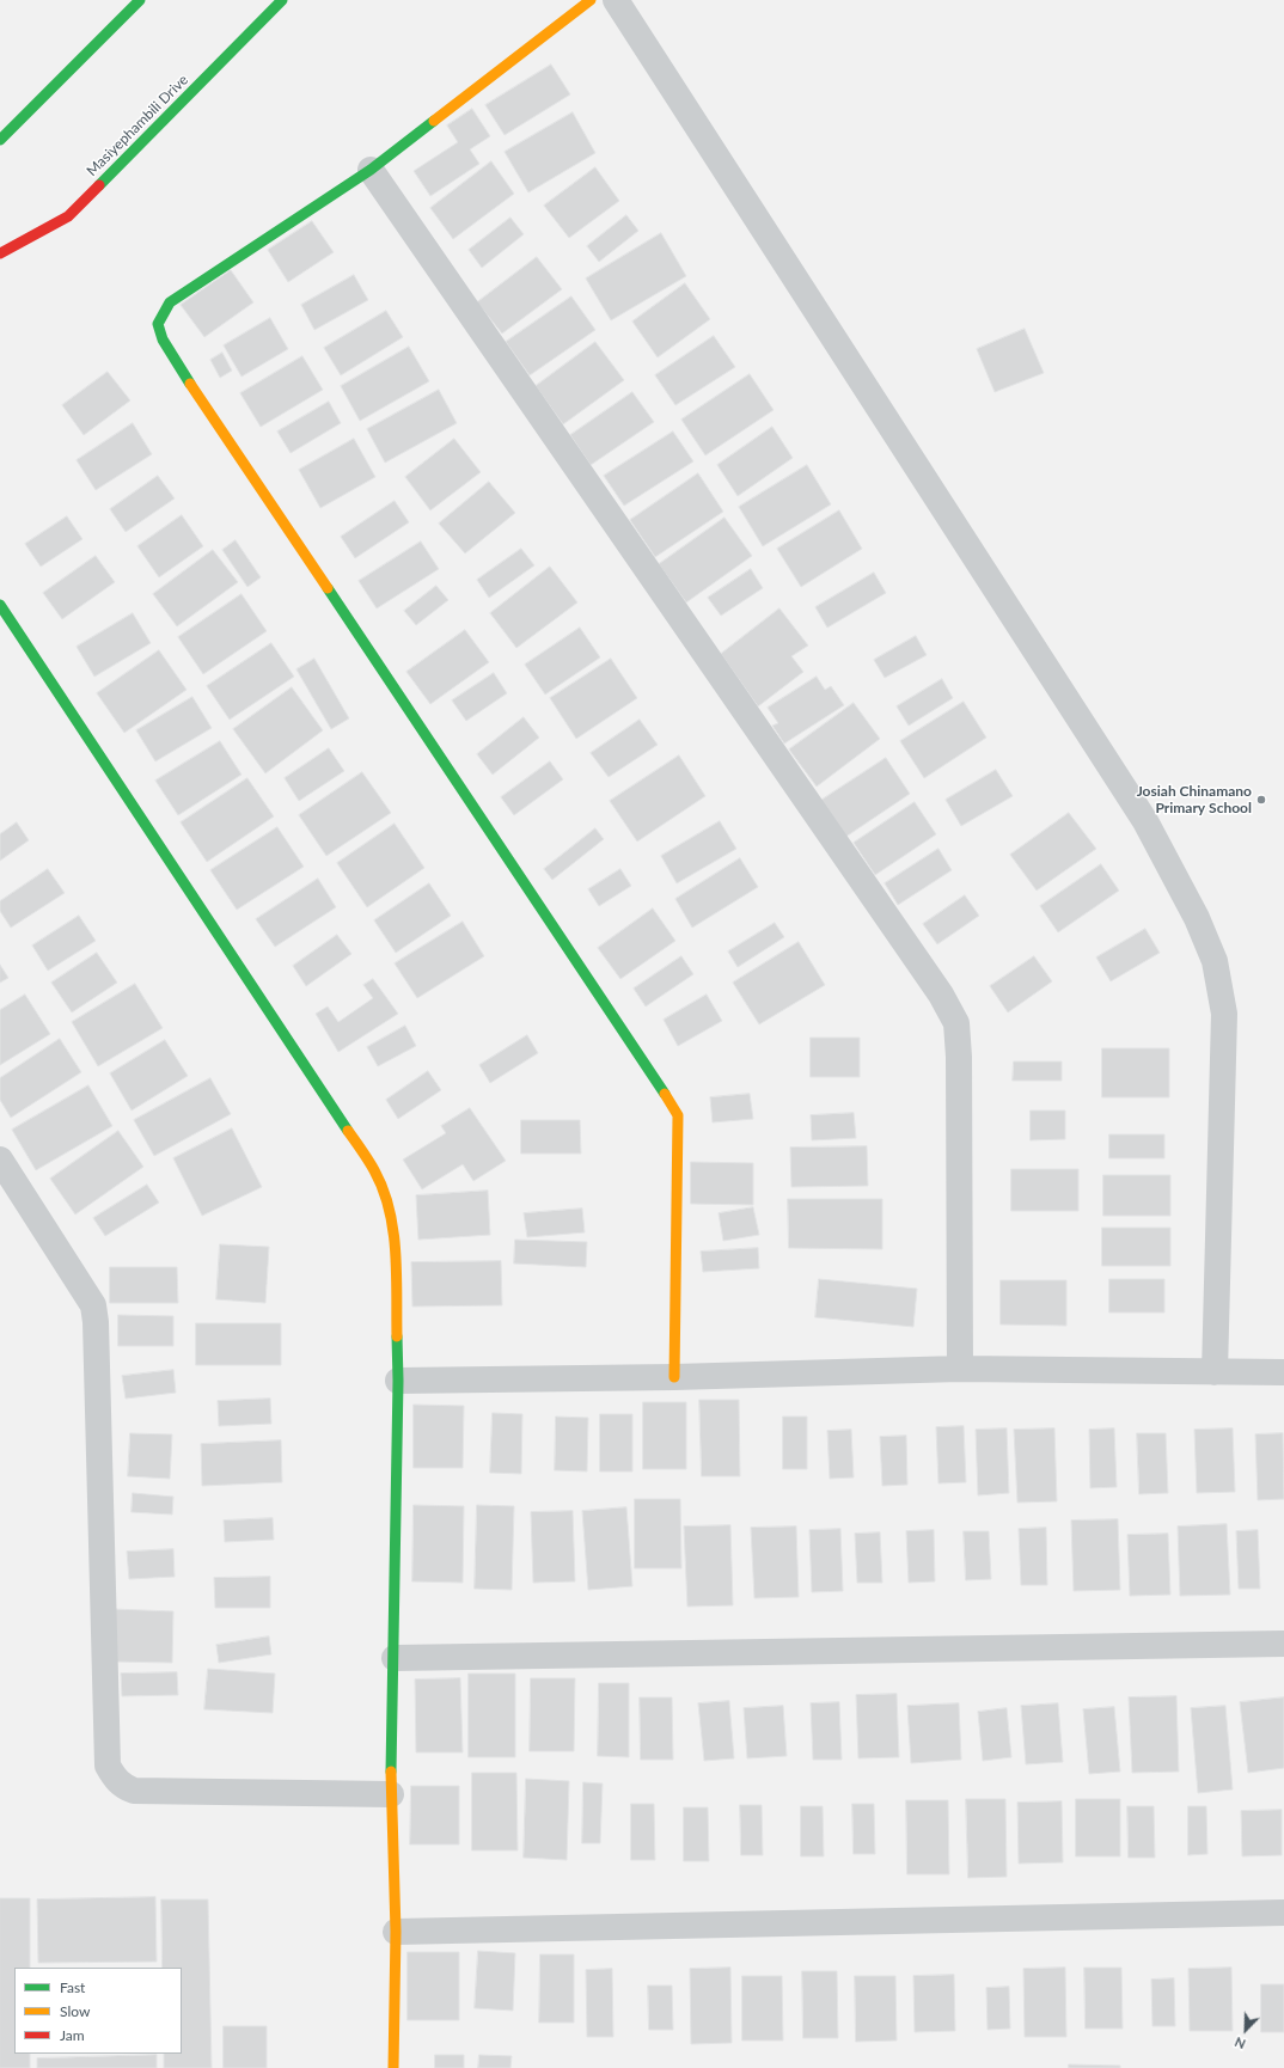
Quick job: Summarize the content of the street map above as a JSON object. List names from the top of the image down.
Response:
{
  "streets": {
    "street": ["Masiyephambili Drive"]
  },
  "places": ["Josiah Chinamano Primary School"],
  "legend": ["Fast", "Slow", "Jam"],
  "north": "bottom left"
}
